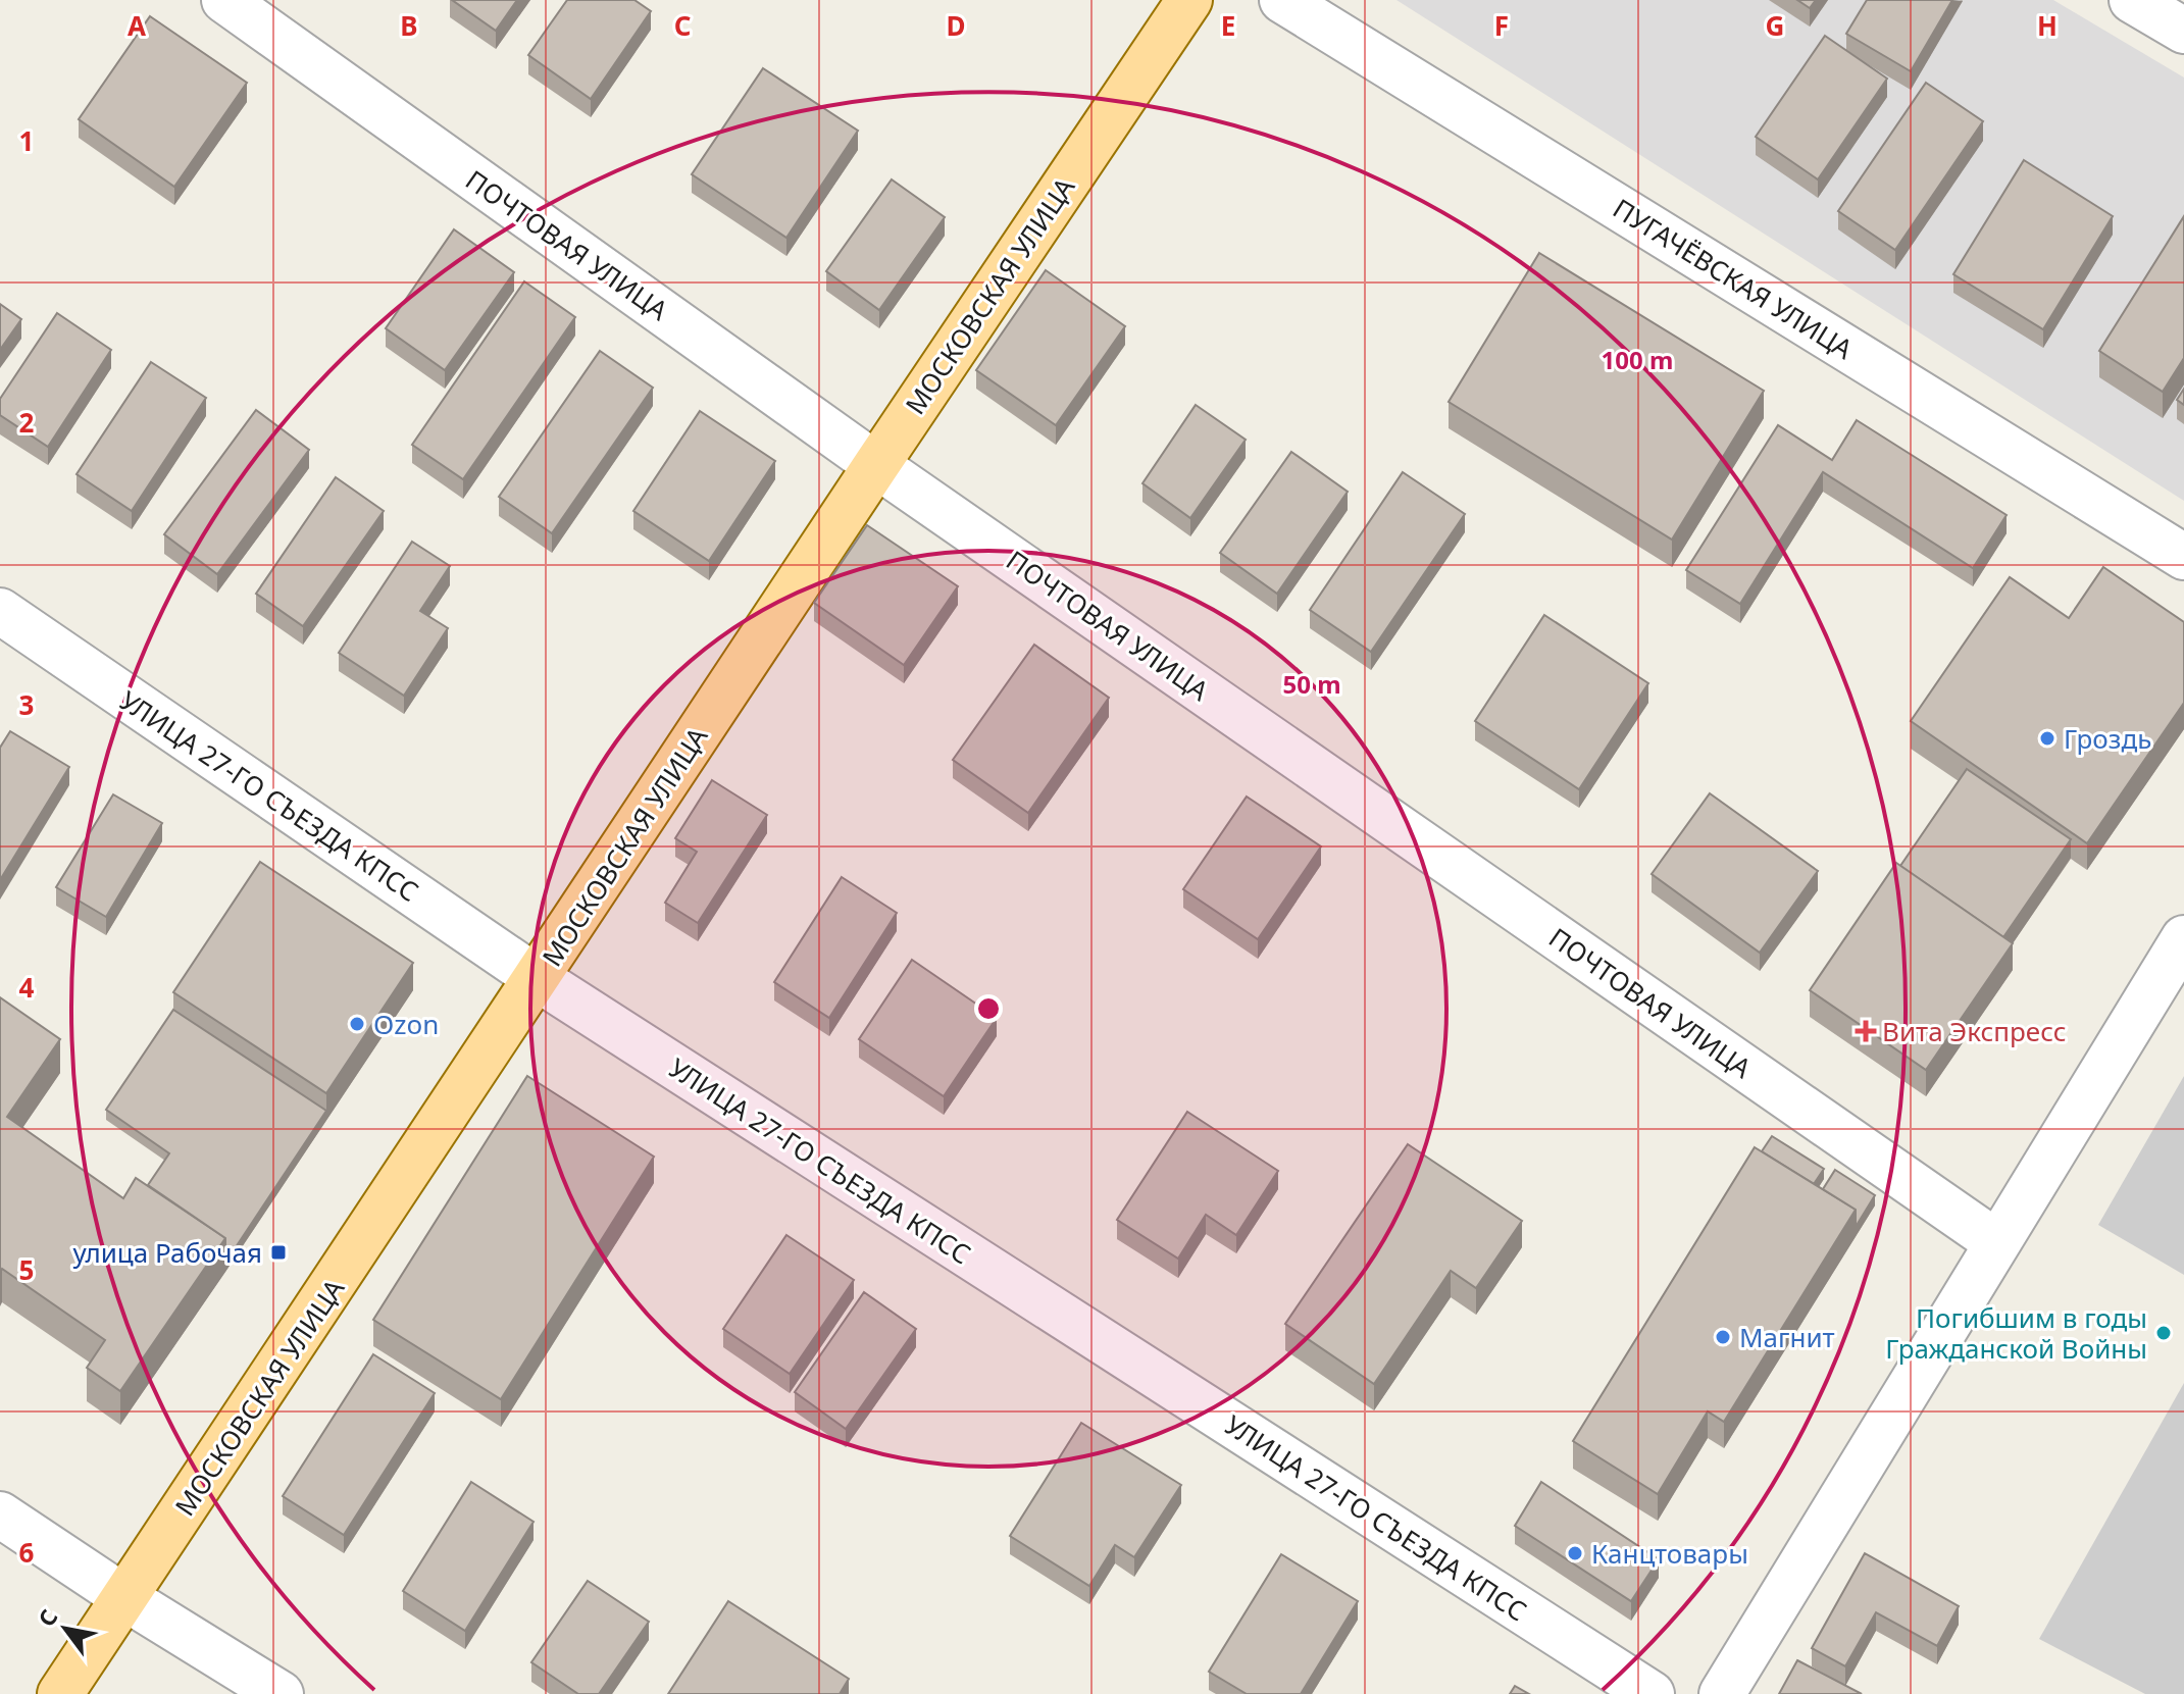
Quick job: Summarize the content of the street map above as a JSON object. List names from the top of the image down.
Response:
{
  "streets": {
    "main road": ["МОСКОВСКАЯ УЛИЦА"],
    "street": ["ПОЧТОВАЯ УЛИЦА", "ПУГАЧЁВСКАЯ УЛИЦА", "УЛИЦА 27-ГО СЪЕЗДА КПСС"]
  },
  "crossings": [
    ["ПОЧТОВАЯ УЛИЦА", "МОСКОВСКАЯ УЛИЦА"],
    ["МОСКОВСКАЯ УЛИЦА", "УЛИЦА 27-ГО СЪЕЗДА КПСС"]
  ],
  "places": {
    "other": [
      "Гроздь",
      "Ozon",
      "Погибшим в годы Гражданской Войны",
      "Магнит",
      "Канцтовары"
    ],
    "health": ["Вита Экспресс"],
    "transit": ["улица Рабочая"]
  },
  "north": "top left",
  "grid": {
    "columns": [
      "A",
      "B",
      "C",
      "D",
      "E",
      "F",
      "G",
      "H"
    ],
    "rows": [
      "1",
      "2",
      "3",
      "4",
      "5",
      "6"
    ]
  },
  "rings": ["100 m", "50 m"]
}
